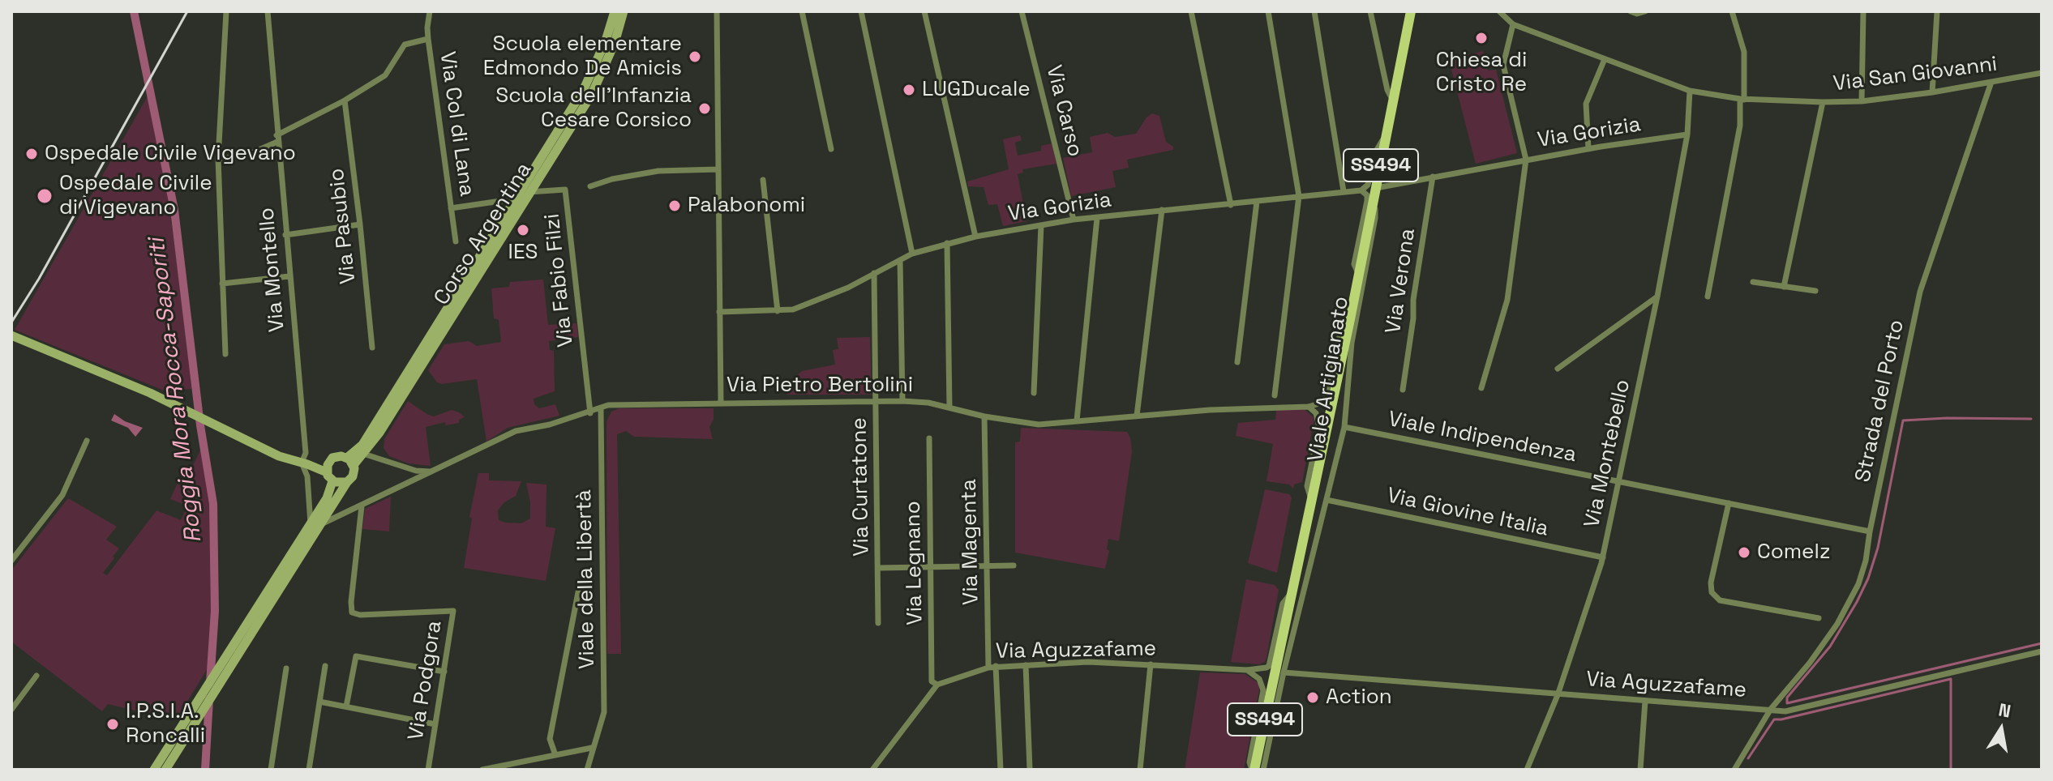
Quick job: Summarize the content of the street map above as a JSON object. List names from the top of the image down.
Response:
{
  "streets": {
    "main road": ["SS494", "Corso Argentina", "Viale Artigianato"],
    "street": [
      "Via San Giovanni",
      "Via Carso",
      "Via Col di Lana",
      "Via Gorizia",
      "Via Pasubio",
      "Via Montello",
      "Via Fabio Filzi",
      "Via Verona",
      "Via Pietro Bertolini",
      "Strada del Porto",
      "Viale Indipendenza",
      "Via Montebello",
      "Via Curtatone",
      "Via Giovine Italia",
      "Via Magenta",
      "Via Legnano",
      "Viale della Libertà",
      "Via Aguzzafame",
      "Via Podgora"
    ]
  },
  "crossings": [
    ["Via San Giovanni", "Strada del Porto"],
    ["Via Carso", "Via Gorizia"],
    ["Via Col di Lana", "Via Fabio Filzi"],
    ["Via Gorizia", "Via Verona"],
    ["Via Gorizia", "Viale Artigianato"],
    ["Via Gorizia", "Via Montebello"],
    ["Via Gorizia", "Via Curtatone"],
    ["SS494", "Viale Artigianato"],
    ["SS494", "Via Aguzzafame"],
    ["Corso Argentina", "Via Fabio Filzi"],
    ["Viale Artigianato", "Viale Indipendenza"],
    ["Viale Artigianato", "Via Giovine Italia"],
    ["Viale Artigianato", "Via Aguzzafame"],
    ["Via Pietro Bertolini", "Via Curtatone"],
    ["Via Pietro Bertolini", "Via Magenta"],
    ["Via Pietro Bertolini", "Viale della Libertà"],
    ["Strada del Porto", "Viale Indipendenza"],
    ["Strada del Porto", "Via Aguzzafame"],
    ["Viale Indipendenza", "Via Montebello"],
    ["Via Montebello", "Via Giovine Italia"],
    ["Via Montebello", "Via Aguzzafame"],
    ["Via Magenta", "Via Aguzzafame"],
    ["Via Legnano", "Via Aguzzafame"]
  ],
  "water": ["Roggia Mora Rocca-Saporiti"],
  "places": [
    "Chiesa di Cristo Re",
    "Scuola elementare Edmondo De Amicis",
    "LUGDucale",
    "Scuola dell'Infanzia Cesare Corsico",
    "Ospedale Civile Vigevano",
    "Ospedale Civile di Vigevano",
    "Palabonomi",
    "IES",
    "Comelz",
    "Action",
    "I.P.S.I.A. Roncalli"
  ],
  "north": "top"
}
